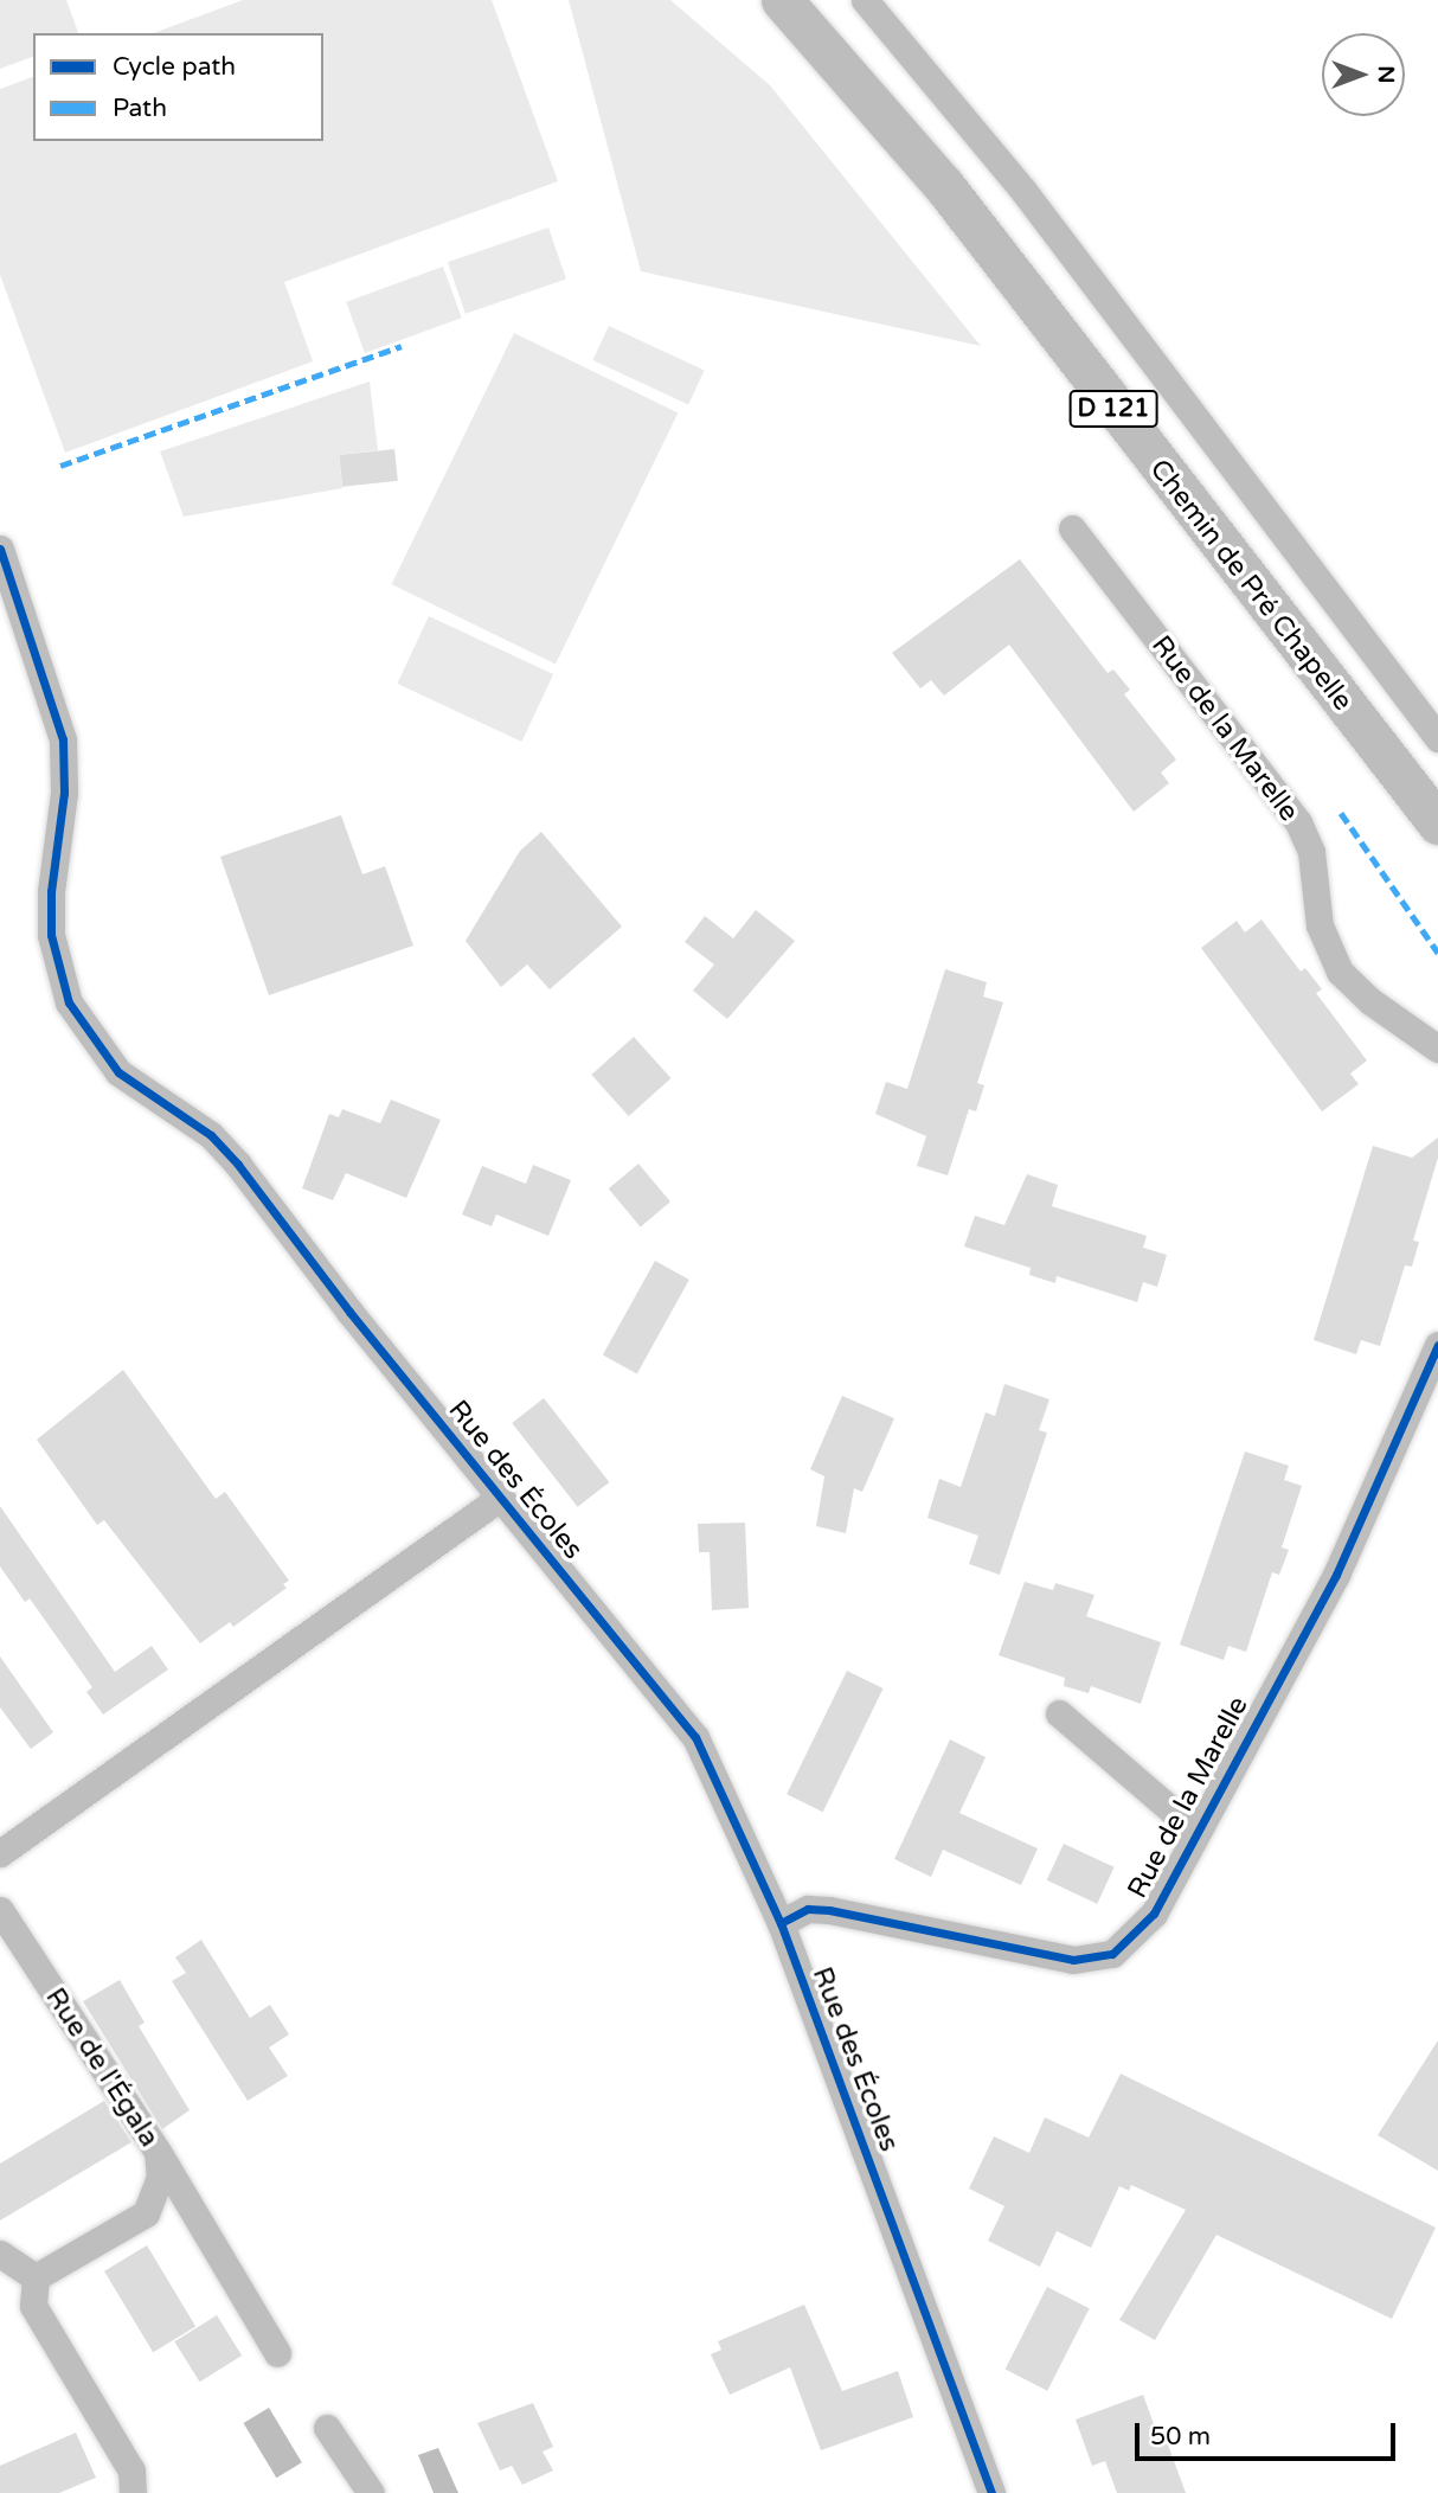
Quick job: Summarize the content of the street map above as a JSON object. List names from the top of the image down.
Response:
{
  "streets": {
    "main road": ["D 121", "Chemin de Pré Chapelle"],
    "street": ["Rue de la Marelle", "Rue des Écoles", "Rue de l'Égala"]
  },
  "crossings": [
    ["Rue de la Marelle", "Rue des Écoles"]
  ],
  "legend": ["Cycle path", "Path"],
  "scale_bar": "50 m",
  "north": "right"
}
